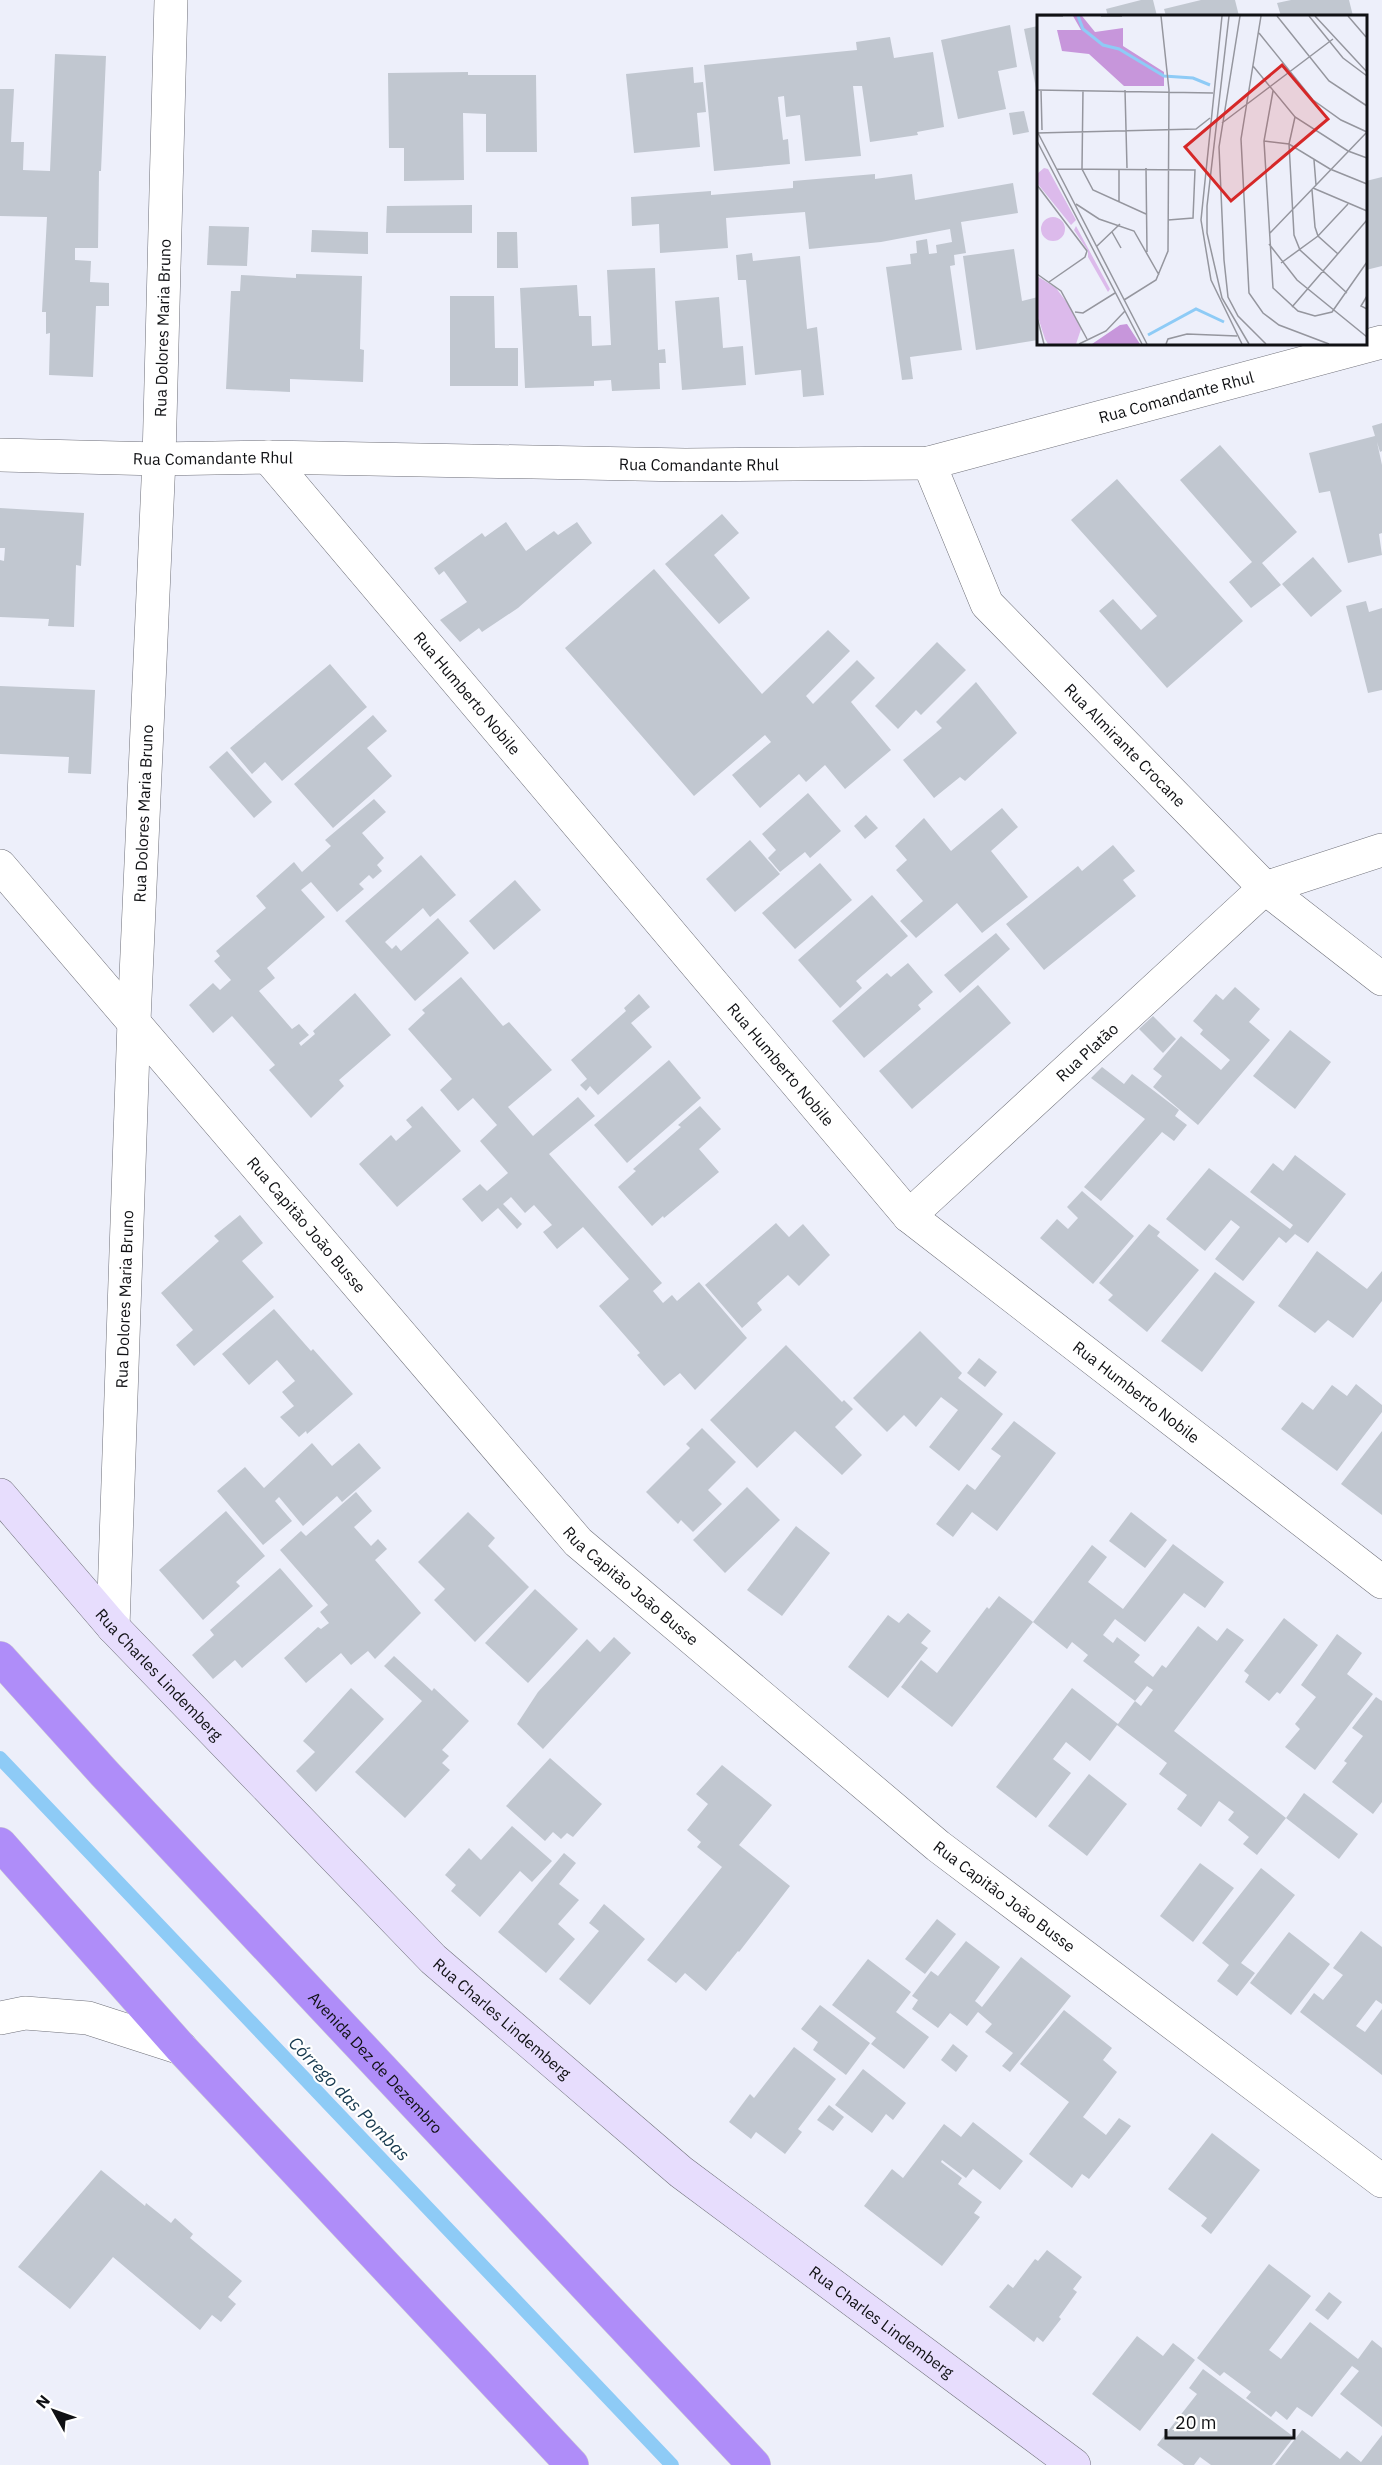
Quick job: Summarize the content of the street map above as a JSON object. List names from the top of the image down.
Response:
{
  "streets": {
    "highway": ["Avenida Dez de Dezembro"],
    "street": [
      "Rua Dolores Maria Bruno",
      "Rua Comandante Rhul",
      "Rua Humberto Nobile",
      "Rua Almirante Crocane",
      "Rua Platão",
      "Rua Capitão João Busse",
      "Rua Charles Lindemberg"
    ]
  },
  "crossings": [
    ["Rua Dolores Maria Bruno", "Rua Comandante Rhul"],
    ["Rua Dolores Maria Bruno", "Rua Capitão João Busse"],
    ["Rua Dolores Maria Bruno", "Rua Charles Lindemberg"],
    ["Rua Comandante Rhul", "Rua Humberto Nobile"],
    ["Rua Comandante Rhul", "Rua Almirante Crocane"],
    ["Rua Humberto Nobile", "Rua Platão"],
    ["Rua Almirante Crocane", "Rua Platão"]
  ],
  "water": ["Córrego das Pombas"],
  "scale_bar": "20 m",
  "north": "top left"
}
